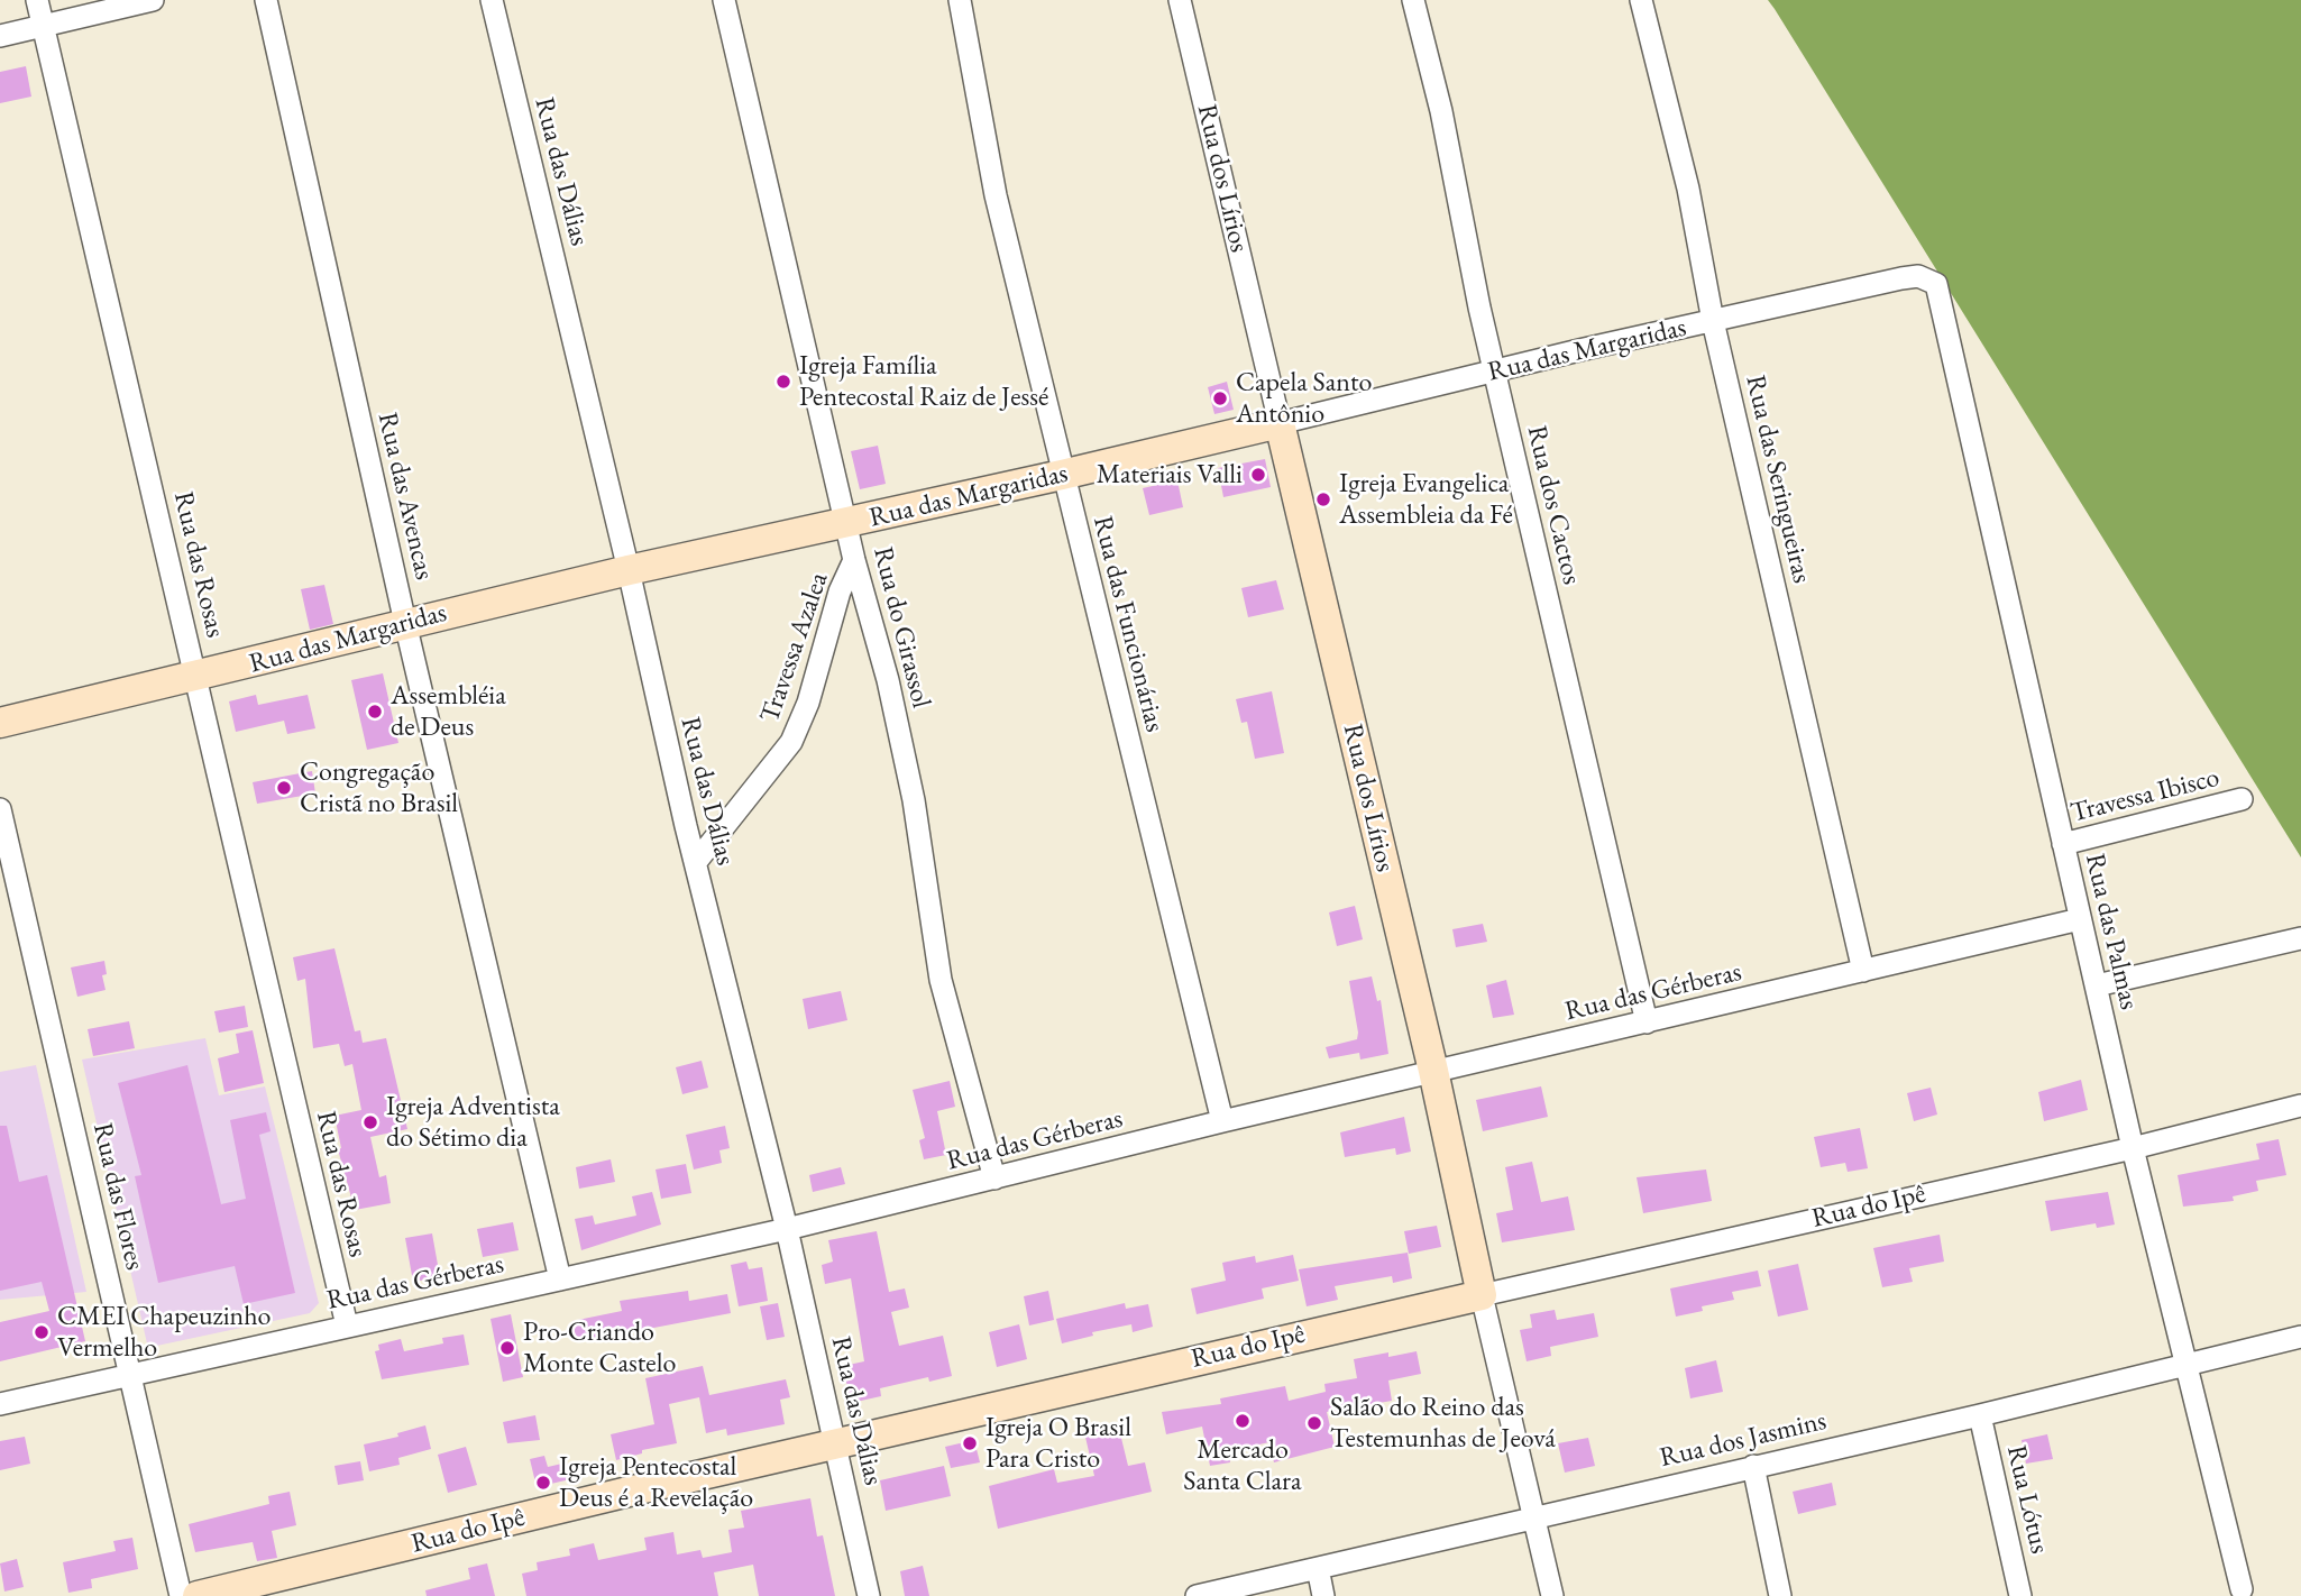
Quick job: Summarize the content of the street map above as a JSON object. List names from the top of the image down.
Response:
{
  "streets": {
    "street": [
      "Rua das Dálias",
      "Rua dos Lírios",
      "Rua das Margaridas",
      "Rua das Seringueiras",
      "Rua das Avencas",
      "Rua dos Cactos",
      "Rua das Rosas",
      "Rua das Funcionárias",
      "Rua do Girassol",
      "Travessa Azalea",
      "Travessa Ibisco",
      "Rua das Palmas",
      "Rua das Gérberas",
      "Rua das Flores",
      "Rua do Ipê",
      "Rua dos Jasmins",
      "Rua Lótus"
    ]
  },
  "crossings": [
    ["Rua das Dálias", "Rua das Margaridas"],
    ["Rua das Dálias", "Travessa Azalea"],
    ["Rua das Dálias", "Rua das Gérberas"],
    ["Rua das Dálias", "Rua do Ipê"],
    ["Rua dos Lírios", "Rua das Margaridas"],
    ["Rua dos Lírios", "Rua das Gérberas"],
    ["Rua dos Lírios", "Rua do Ipê"],
    ["Rua dos Lírios", "Rua dos Jasmins"],
    ["Rua das Margaridas", "Rua das Seringueiras"],
    ["Rua das Margaridas", "Rua das Avencas"],
    ["Rua das Margaridas", "Rua dos Cactos"],
    ["Rua das Margaridas", "Rua das Rosas"],
    ["Rua das Margaridas", "Rua das Funcionárias"],
    ["Rua das Margaridas", "Rua do Girassol"],
    ["Rua das Margaridas", "Rua das Palmas"],
    ["Rua das Seringueiras", "Rua das Gérberas"],
    ["Rua das Avencas", "Rua das Gérberas"],
    ["Rua dos Cactos", "Rua das Gérberas"],
    ["Rua das Rosas", "Rua das Gérberas"],
    ["Rua das Funcionárias", "Rua das Gérberas"],
    ["Rua do Girassol", "Travessa Azalea"],
    ["Rua do Girassol", "Rua das Gérberas"],
    ["Travessa Ibisco", "Rua das Palmas"],
    ["Rua das Palmas", "Rua das Gérberas"],
    ["Rua das Palmas", "Rua do Ipê"],
    ["Rua das Palmas", "Rua dos Jasmins"],
    ["Rua das Gérberas", "Rua das Flores"],
    ["Rua dos Jasmins", "Rua Lótus"]
  ],
  "places": [
    "Igreja Família Pentecostal Raiz de Jessé",
    "Capela Santo Antônio",
    "Materiais Valli",
    "Igreja Evangelica Assembleia da Fé",
    "Assembléia de Deus",
    "Congregação Cristã no Brasil",
    "Igreja Adventista do Sétimo dia",
    "CMEI Chapeuzinho Vermelho",
    "Pro-Criando Monte Castelo",
    "Mercado Santa Clara",
    "Salão do Reino das Testemunhas de Jeová",
    "Igreja O Brasil Para Cristo",
    "Igreja Pentecostal Deus é a Revelação"
  ]
}
